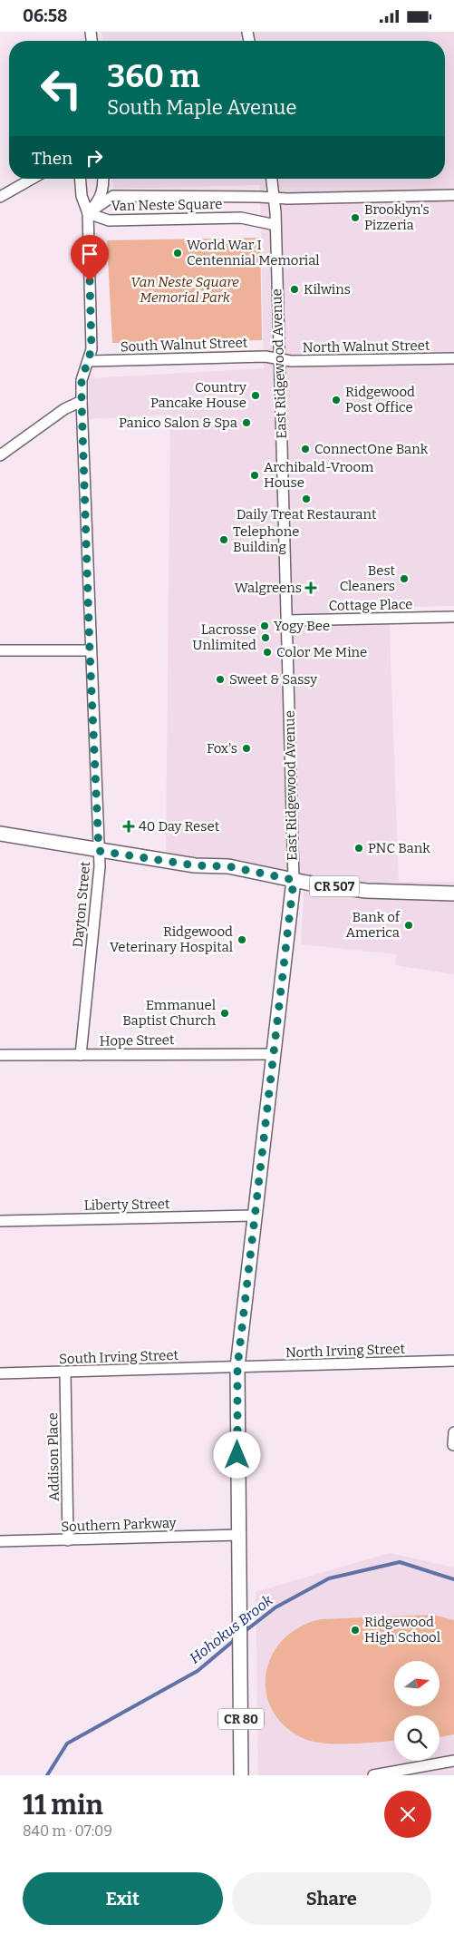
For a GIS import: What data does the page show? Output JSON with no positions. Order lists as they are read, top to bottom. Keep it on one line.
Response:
{"streets":{"main road":["East Ridgewood Avenue","CR 507","CR 80"],"street":["Van Neste Square","South Walnut Street","North Walnut Street","Cottage Place","Dayton Street","Hope Street","Liberty Street","North Irving Street","South Irving Street","Addison Place","Southern Parkway"]},"crossings":[["Van Neste Square","East Ridgewood Avenue"],["Van Neste Square","Dayton Street"],["South Walnut Street","North Walnut Street"],["South Walnut Street","East Ridgewood Avenue"],["South Walnut Street","Dayton Street"],["North Walnut Street","East Ridgewood Avenue"],["East Ridgewood Avenue","Cottage Place"],["East Ridgewood Avenue","CR 507"],["East Ridgewood Avenue","Hope Street"],["East Ridgewood Avenue","Liberty Street"],["East Ridgewood Avenue","North Irving Street"],["East Ridgewood Avenue","South Irving Street"],["East Ridgewood Avenue","Southern Parkway"],["CR 507","Dayton Street"],["Dayton Street","Hope Street"],["North Irving Street","South Irving Street"],["South Irving Street","Addison Place"],["Addison Place","Southern Parkway"]],"water":["Hohokus Brook"],"parks":["Van Neste Square Memorial Park"],"places":{"other":["Brooklyn's Pizzeria","World War I Centennial Memorial","Kilwins","Country Pancake House","Ridgewood Post Office","Panico Salon & Spa","ConnectOne Bank","Archibald-Vroom House","Daily Treat Restaurant","Telephone Building","Best Cleaners","Yogy Bee","Lacrosse Unlimited","Color Me Mine","Sweet & Sassy","Fox's","PNC Bank","Bank of America","Ridgewood Veterinary Hospital","Emmanuel Baptist Church","Ridgewood High School"],"health":["Walgreens","40 Day Reset"]},"north":"right","page":{"status":"06:58","turn":["360 m","South Maple Avenue"],"then":"Then","heading":["11 min","840 m · 07:09"],"buttons":["Exit","Share"]}}
